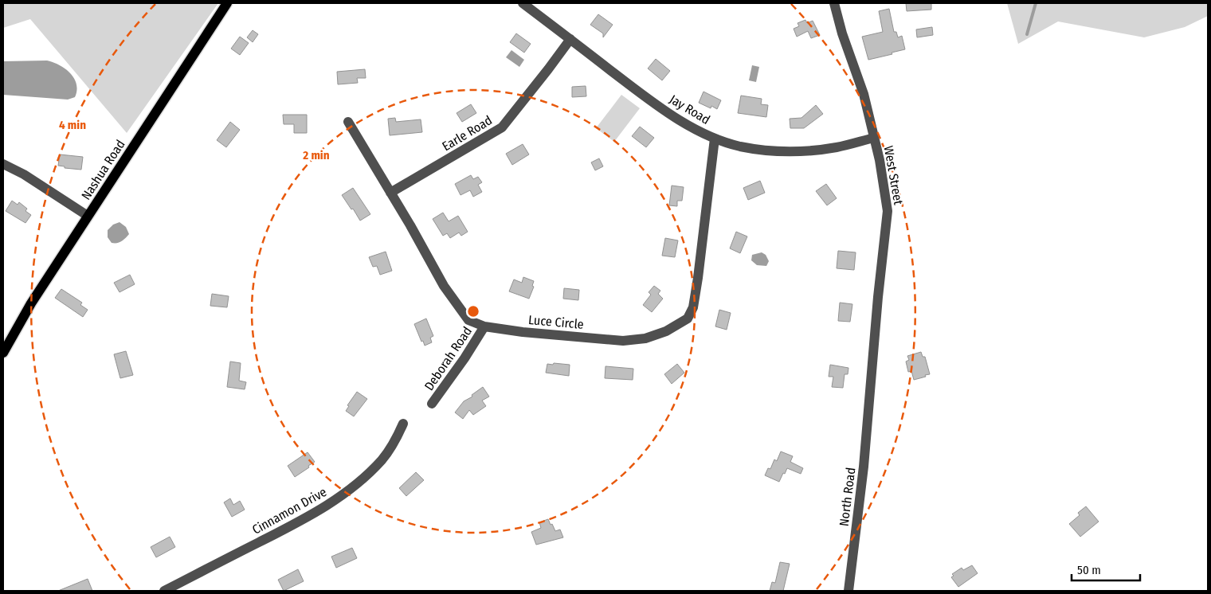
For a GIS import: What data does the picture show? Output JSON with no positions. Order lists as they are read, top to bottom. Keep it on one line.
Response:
{"streets":{"main road":["Nashua Road"],"street":["Jay Road","Earle Road","West Street","Luce Circle","Deborah Road","North Road","Cinnamon Drive"]},"crossings":[["Jay Road","Earle Road"],["Jay Road","West Street"],["Jay Road","Luce Circle"],["Earle Road","Luce Circle"],["West Street","North Road"],["Luce Circle","Deborah Road"]],"scale_bar":"50 m","rings":["4 min","2 min"]}
